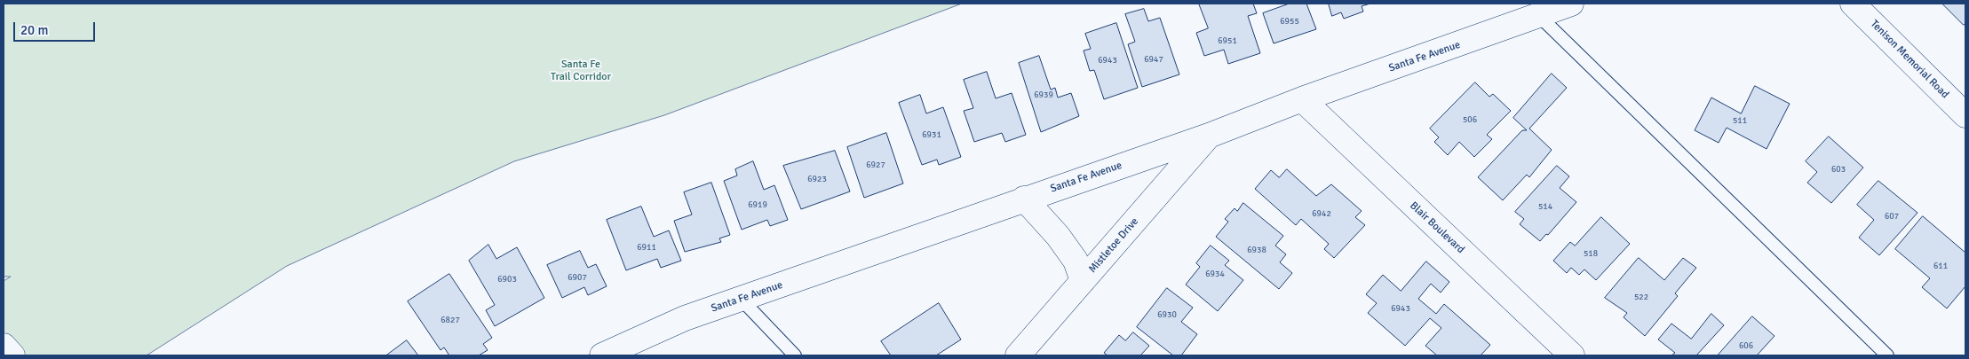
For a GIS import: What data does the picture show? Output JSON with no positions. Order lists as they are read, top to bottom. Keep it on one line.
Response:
{"streets":{"street":["Santa Fe Avenue","Tenison Memorial Road","Blair Boulevard","Mistletoe Drive"]},"crossings":[["Santa Fe Avenue","Blair Boulevard"],["Santa Fe Avenue","Mistletoe Drive"]],"parks":["Santa Fe Trail Corridor"],"house_numbers":["6955","6951","6947","6943","6939","506","511","6931","6927","603","6923","6919","514","6942","607","6911","6938","518","611","6934","6907","6903","522","6943","6930","6827","606"],"scale_bar":"20 m"}
